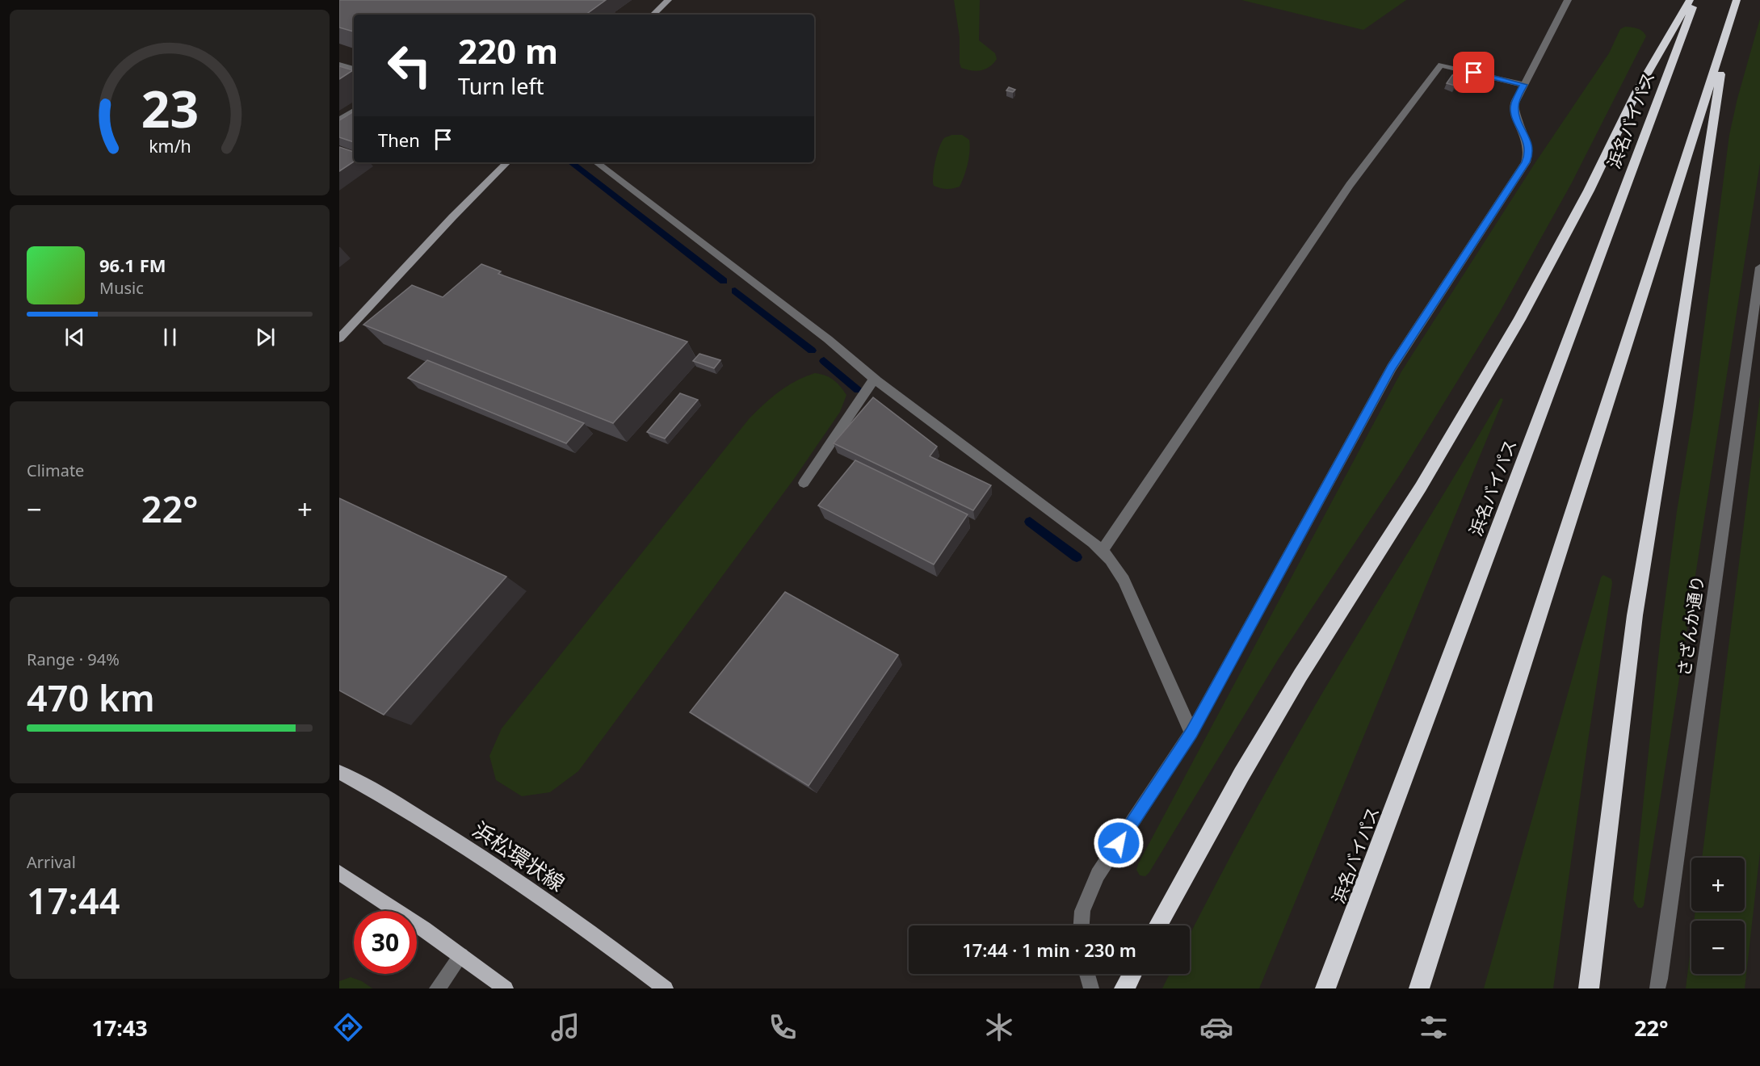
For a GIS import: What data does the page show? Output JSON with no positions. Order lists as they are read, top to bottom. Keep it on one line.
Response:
{"streets":{"highway":["浜名バイパス"],"main road":["浜松環状線"],"street":["さざんか通り"]},"page":{"turn":["220 m","Turn left"],"then":"Then","song":["96.1 FM","Music"],"tile":["Climate",["Range · 94%","470 km"],["Arrival","17:44"]],"heat":["−","22°","+"],"map_buttons":["+","−"],"limit":"30","trip":"17:44 · 1 min · 230 m","tabs":["17:43","22°"],"gauge":["23","km/h"]}}
